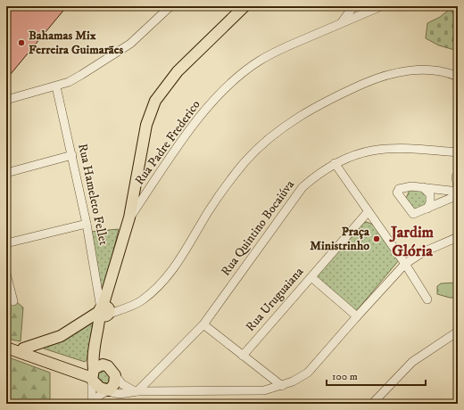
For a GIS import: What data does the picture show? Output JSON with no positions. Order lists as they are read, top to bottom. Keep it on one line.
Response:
{"streets":{"street":["Rua Padre Frederico","Rua Hameleto Fellet","Rua Quintino Bocaiúva","Rua Uruguaiana"]},"districts":["Jardim Glória"],"places":["Bahamas Mix Ferreira Guimarães","Praça Ministrinho"],"scale_bar":"100 m"}
